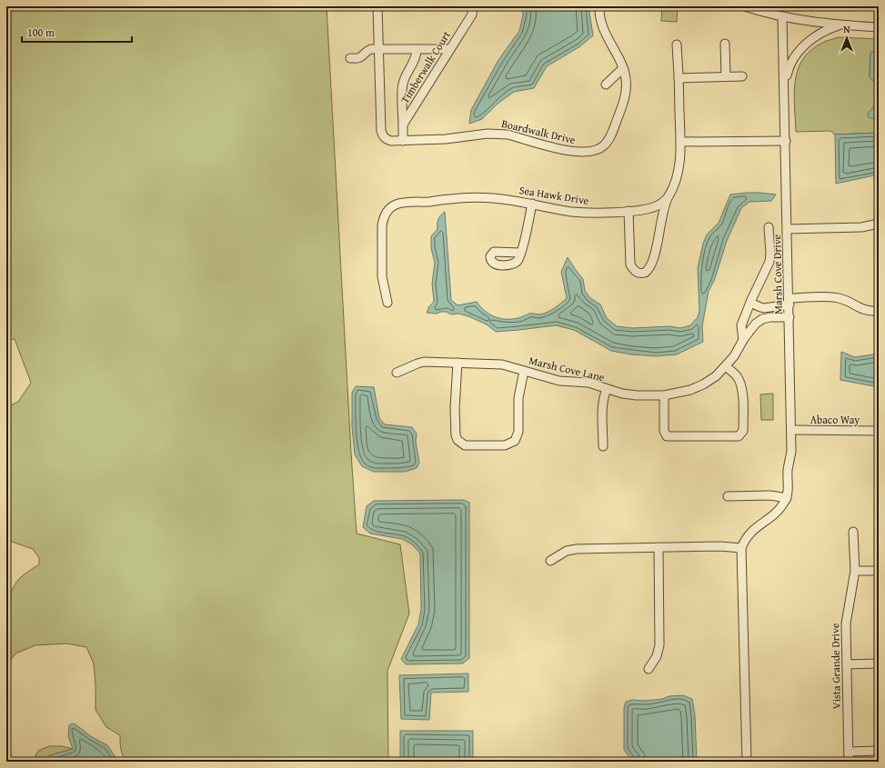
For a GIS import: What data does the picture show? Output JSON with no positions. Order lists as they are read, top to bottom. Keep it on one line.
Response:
{"streets":{"street":["Timberwalk Court","Boardwalk Drive","Sea Hawk Drive","Marsh Cove Drive","Marsh Cove Lane","Abaco Way","Vista Grande Drive"]},"crossings":[["Marsh Cove Drive","Abaco Way"]],"scale_bar":"100 m","north":"top"}
